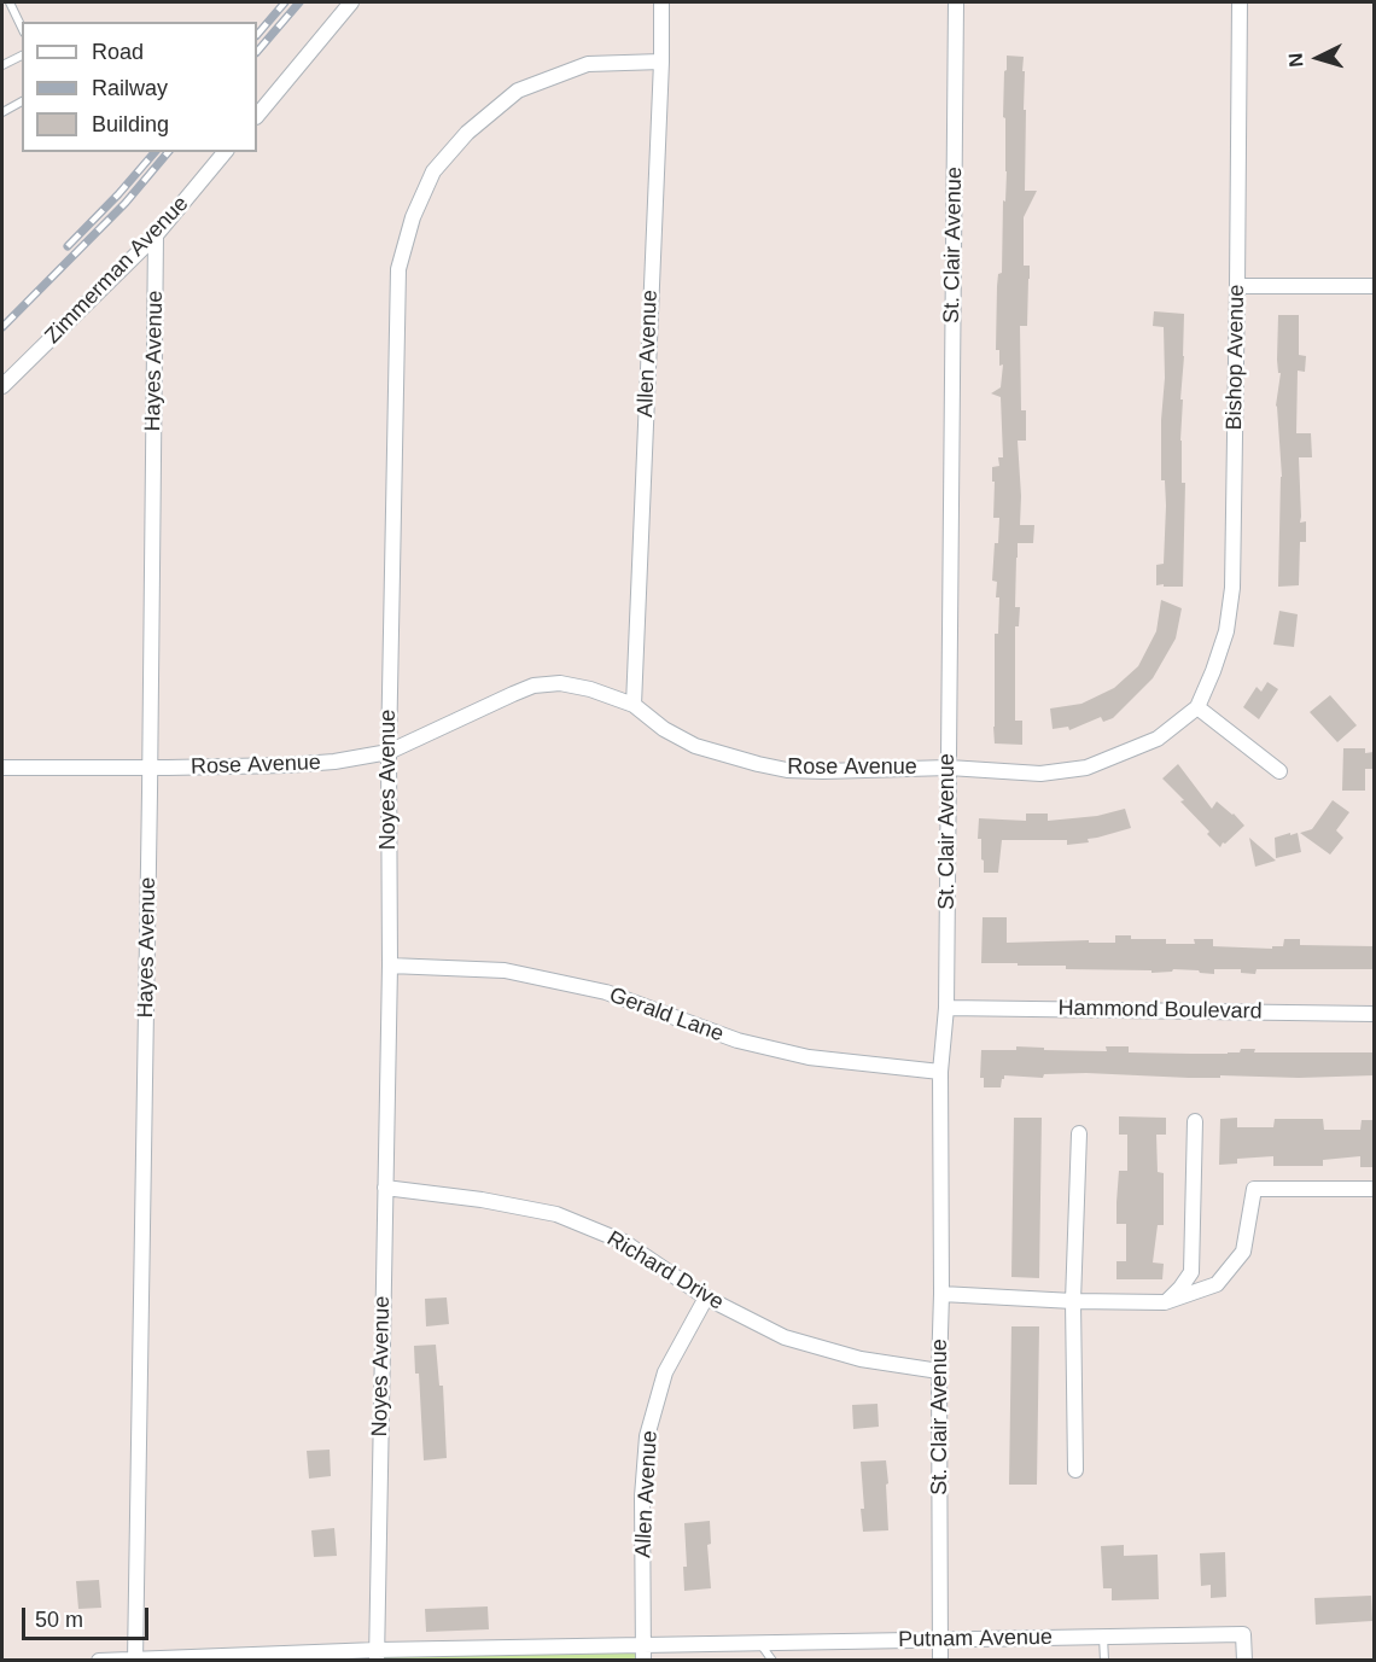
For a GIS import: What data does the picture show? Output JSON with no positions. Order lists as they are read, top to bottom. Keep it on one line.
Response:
{"streets":{"street":["St. Clair Avenue","Zimmerman Avenue","Allen Avenue","Bishop Avenue","Hayes Avenue","Rose Avenue","Noyes Avenue","Hammond Boulevard","Gerald Lane","Richard Drive","Putnam Avenue"]},"crossings":[["St. Clair Avenue","Rose Avenue"],["St. Clair Avenue","Hammond Boulevard"],["St. Clair Avenue","Gerald Lane"],["St. Clair Avenue","Richard Drive"],["St. Clair Avenue","Putnam Avenue"],["Zimmerman Avenue","Hayes Avenue"],["Allen Avenue","Rose Avenue"],["Allen Avenue","Noyes Avenue"],["Allen Avenue","Richard Drive"],["Allen Avenue","Putnam Avenue"],["Bishop Avenue","Rose Avenue"],["Hayes Avenue","Rose Avenue"],["Hayes Avenue","Putnam Avenue"],["Rose Avenue","Noyes Avenue"],["Noyes Avenue","Gerald Lane"],["Noyes Avenue","Richard Drive"],["Noyes Avenue","Putnam Avenue"]],"legend":["Road","Railway","Building"],"scale_bar":"50 m","north":"left"}
